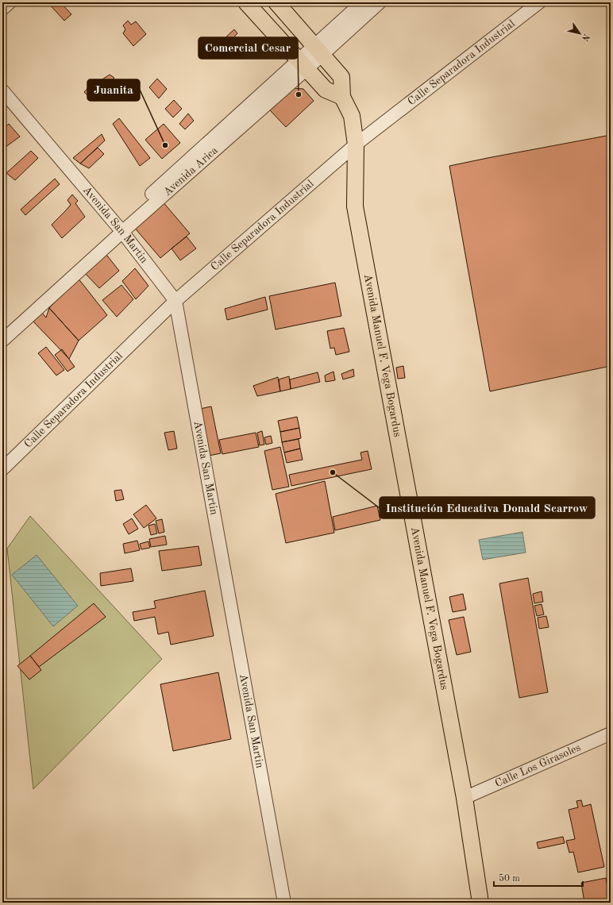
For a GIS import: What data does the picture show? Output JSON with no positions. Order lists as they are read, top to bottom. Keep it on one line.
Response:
{"streets":{"main road":["Avenida Manuel F. Vega Bogardus"],"street":["Calle Separadora Industrial","Avenida Arica","Avenida San Martin","Calle Los Girasoles"]},"crossings":[["Calle Separadora Industrial","Avenida San Martin"],["Calle Separadora Industrial","Avenida Manuel F. Vega Bogardus"],["Avenida Arica","Avenida San Martin"],["Avenida Manuel F. Vega Bogardus","Calle Los Girasoles"]],"places":["Comercial Cesar","Juanita","Institución Educativa Donald Scarrow"],"scale_bar":"50 m","north":"bottom right"}
